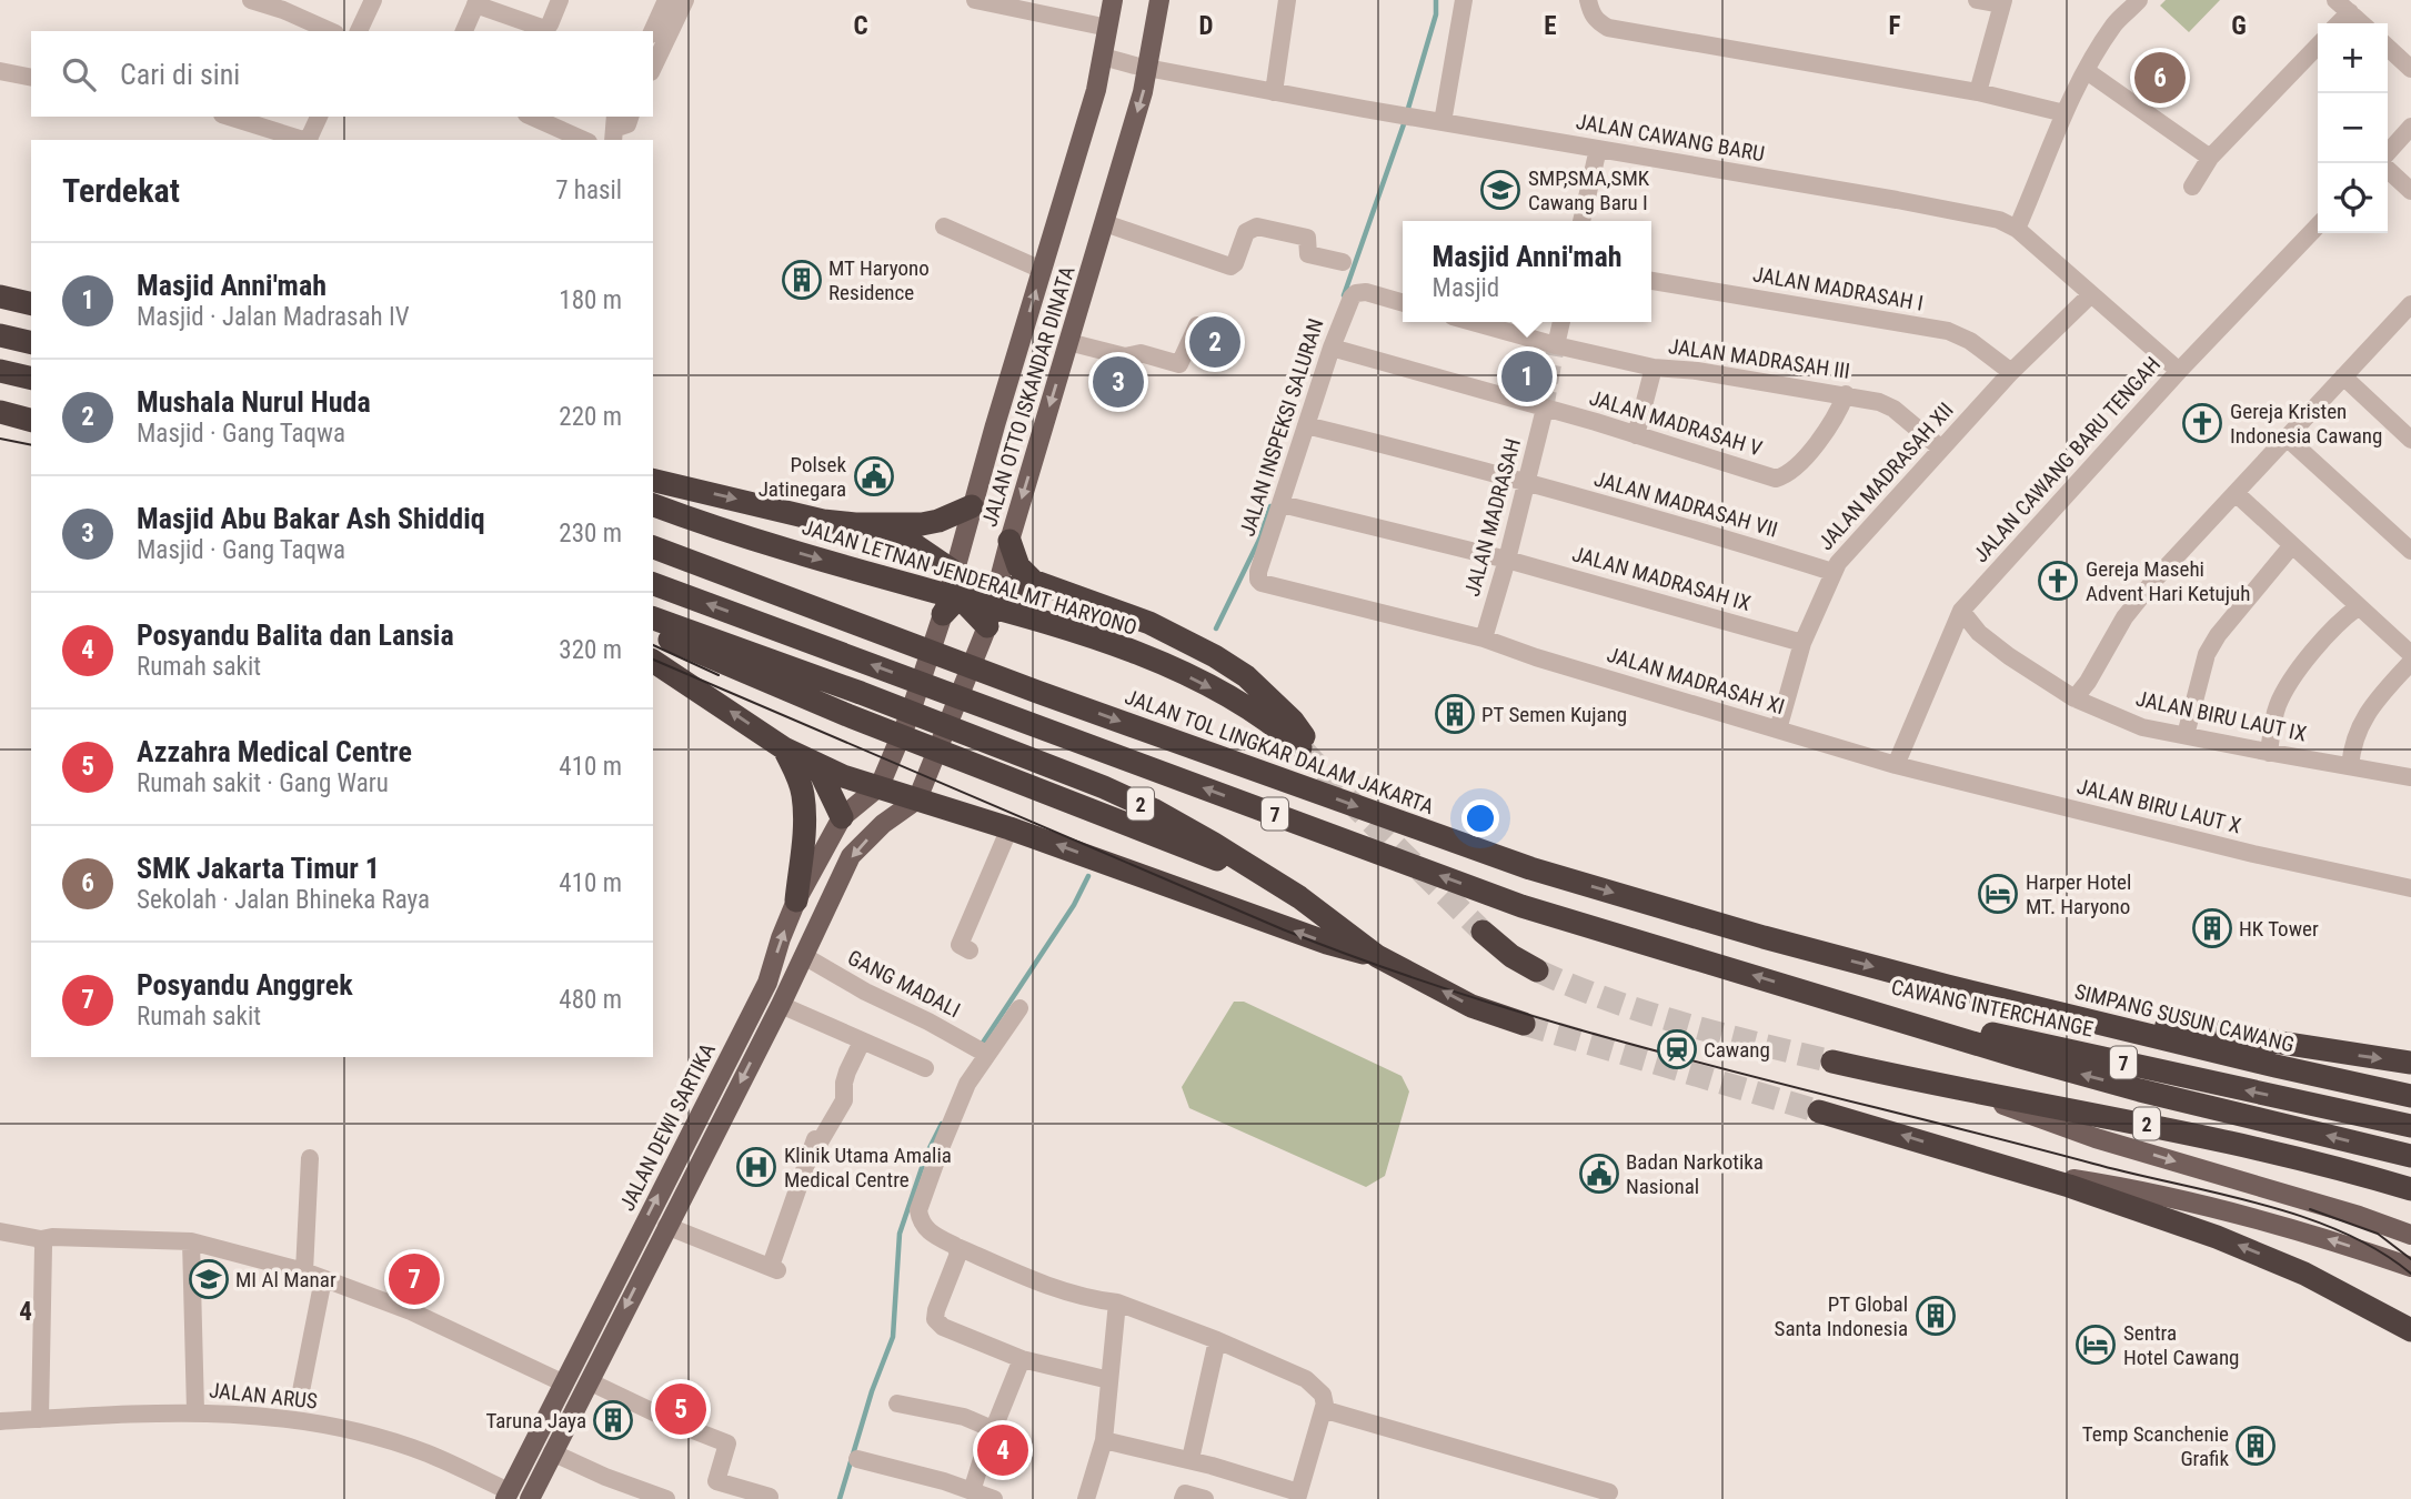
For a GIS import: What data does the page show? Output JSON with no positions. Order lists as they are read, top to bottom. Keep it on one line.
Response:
{"streets":{"highway":["JALAN LETNAN JENDERAL MT HARYONO","JALAN TOL LINGKAR DALAM JAKARTA","2","7","CAWANG INTERCHANGE","SIMPANG SUSUN CAWANG"],"main road":["JALAN OTTO ISKANDAR DINATA","JALAN DEWI SARTIKA"],"street":["JALAN CAWANG BARU","JALAN MADRASAH I","JALAN MADRASAH III","JALAN MADRASAH V","JALAN INSPEKSI SALURAN","JALAN CAWANG BARU TENGAH","JALAN MADRASAH XII","JALAN MADRASAH VII","JALAN MADRASAH","JALAN MADRASAH IX","JALAN MADRASAH XI","JALAN BIRU LAUT IX","JALAN BIRU LAUT X","GANG MADALI","JALAN ARUS"]},"crossings":[["JALAN CAWANG BARU","JALAN OTTO ISKANDAR DINATA"],["JALAN CAWANG BARU","JALAN CAWANG BARU TENGAH"],["JALAN CAWANG BARU","JALAN MADRASAH XII"],["JALAN MADRASAH I","JALAN MADRASAH XII"],["JALAN MADRASAH III","JALAN MADRASAH V"],["JALAN MADRASAH III","JALAN MADRASAH XII"],["JALAN OTTO ISKANDAR DINATA","JALAN DEWI SARTIKA"],["JALAN MADRASAH V","JALAN INSPEKSI SALURAN"],["JALAN MADRASAH V","JALAN MADRASAH"],["JALAN INSPEKSI SALURAN","JALAN MADRASAH VII"],["JALAN INSPEKSI SALURAN","JALAN MADRASAH IX"],["JALAN INSPEKSI SALURAN","JALAN MADRASAH XI"],["JALAN CAWANG BARU TENGAH","JALAN MADRASAH XI"],["JALAN CAWANG BARU TENGAH","JALAN BIRU LAUT IX"],["JALAN CAWANG BARU TENGAH","JALAN BIRU LAUT X"],["JALAN MADRASAH XII","JALAN MADRASAH VII"],["JALAN MADRASAH XII","JALAN MADRASAH IX"],["JALAN MADRASAH XII","JALAN MADRASAH XI"],["JALAN MADRASAH VII","JALAN MADRASAH"],["JALAN MADRASAH","JALAN MADRASAH IX"],["JALAN MADRASAH","JALAN MADRASAH XI"],["JALAN MADRASAH XI","JALAN BIRU LAUT X"],["JALAN TOL LINGKAR DALAM JAKARTA","SIMPANG SUSUN CAWANG"],["7","CAWANG INTERCHANGE"],["GANG MADALI","JALAN DEWI SARTIKA"],["JALAN DEWI SARTIKA","JALAN ARUS"]],"places":{"school or university":["SMP,SMA,SMK Cawang Baru I","MI Al Manar"],"building":["MT Haryono Residence","PT Semen Kujang","HK Tower","PT Global Santa Indonesia","Taruna Jaya","Temp Scanchenie Grafik"],"church":["Gereja Kristen Indonesia Cawang","Gereja Masehi Advent Hari Ketujuh"],"public building":["Polsek Jatinegara","Badan Narkotika Nasional"],"hotel":["Harper Hotel MT. Haryono","Sentra Hotel Cawang"],"station":["Cawang"],"hospital":["Klinik Utama Amalia Medical Centre"]},"page":{"map_buttons":["+","−"],"search":"Cari di sini","pins":["6","2","1","3","7","5","4"],"heading":["Terdekat","7 hasil"],"popup":["Masjid Anni'mah","Masjid"],"list":[{"mark":"1","name":"Masjid Anni'mah","note":"Masjid · Jalan Madrasah IV","value":"180 m"},{"mark":"2","name":"Mushala Nurul Huda","note":"Masjid · Gang Taqwa","value":"220 m"},{"mark":"3","name":"Masjid Abu Bakar Ash Shiddiq","note":"Masjid · Gang Taqwa","value":"230 m"},{"mark":"4","name":"Posyandu Balita dan Lansia","note":"Rumah sakit","value":"320 m"},{"mark":"5","name":"Azzahra Medical Centre","note":"Rumah sakit · Gang Waru","value":"410 m"},{"mark":"6","name":"SMK Jakarta Timur 1","note":"Sekolah · Jalan Bhineka Raya","value":"410 m"},{"mark":"7","name":"Posyandu Anggrek","note":"Rumah sakit","value":"480 m"}]},"grid":{"columns":["C","D","E","F","G"],"rows":["4"]}}
